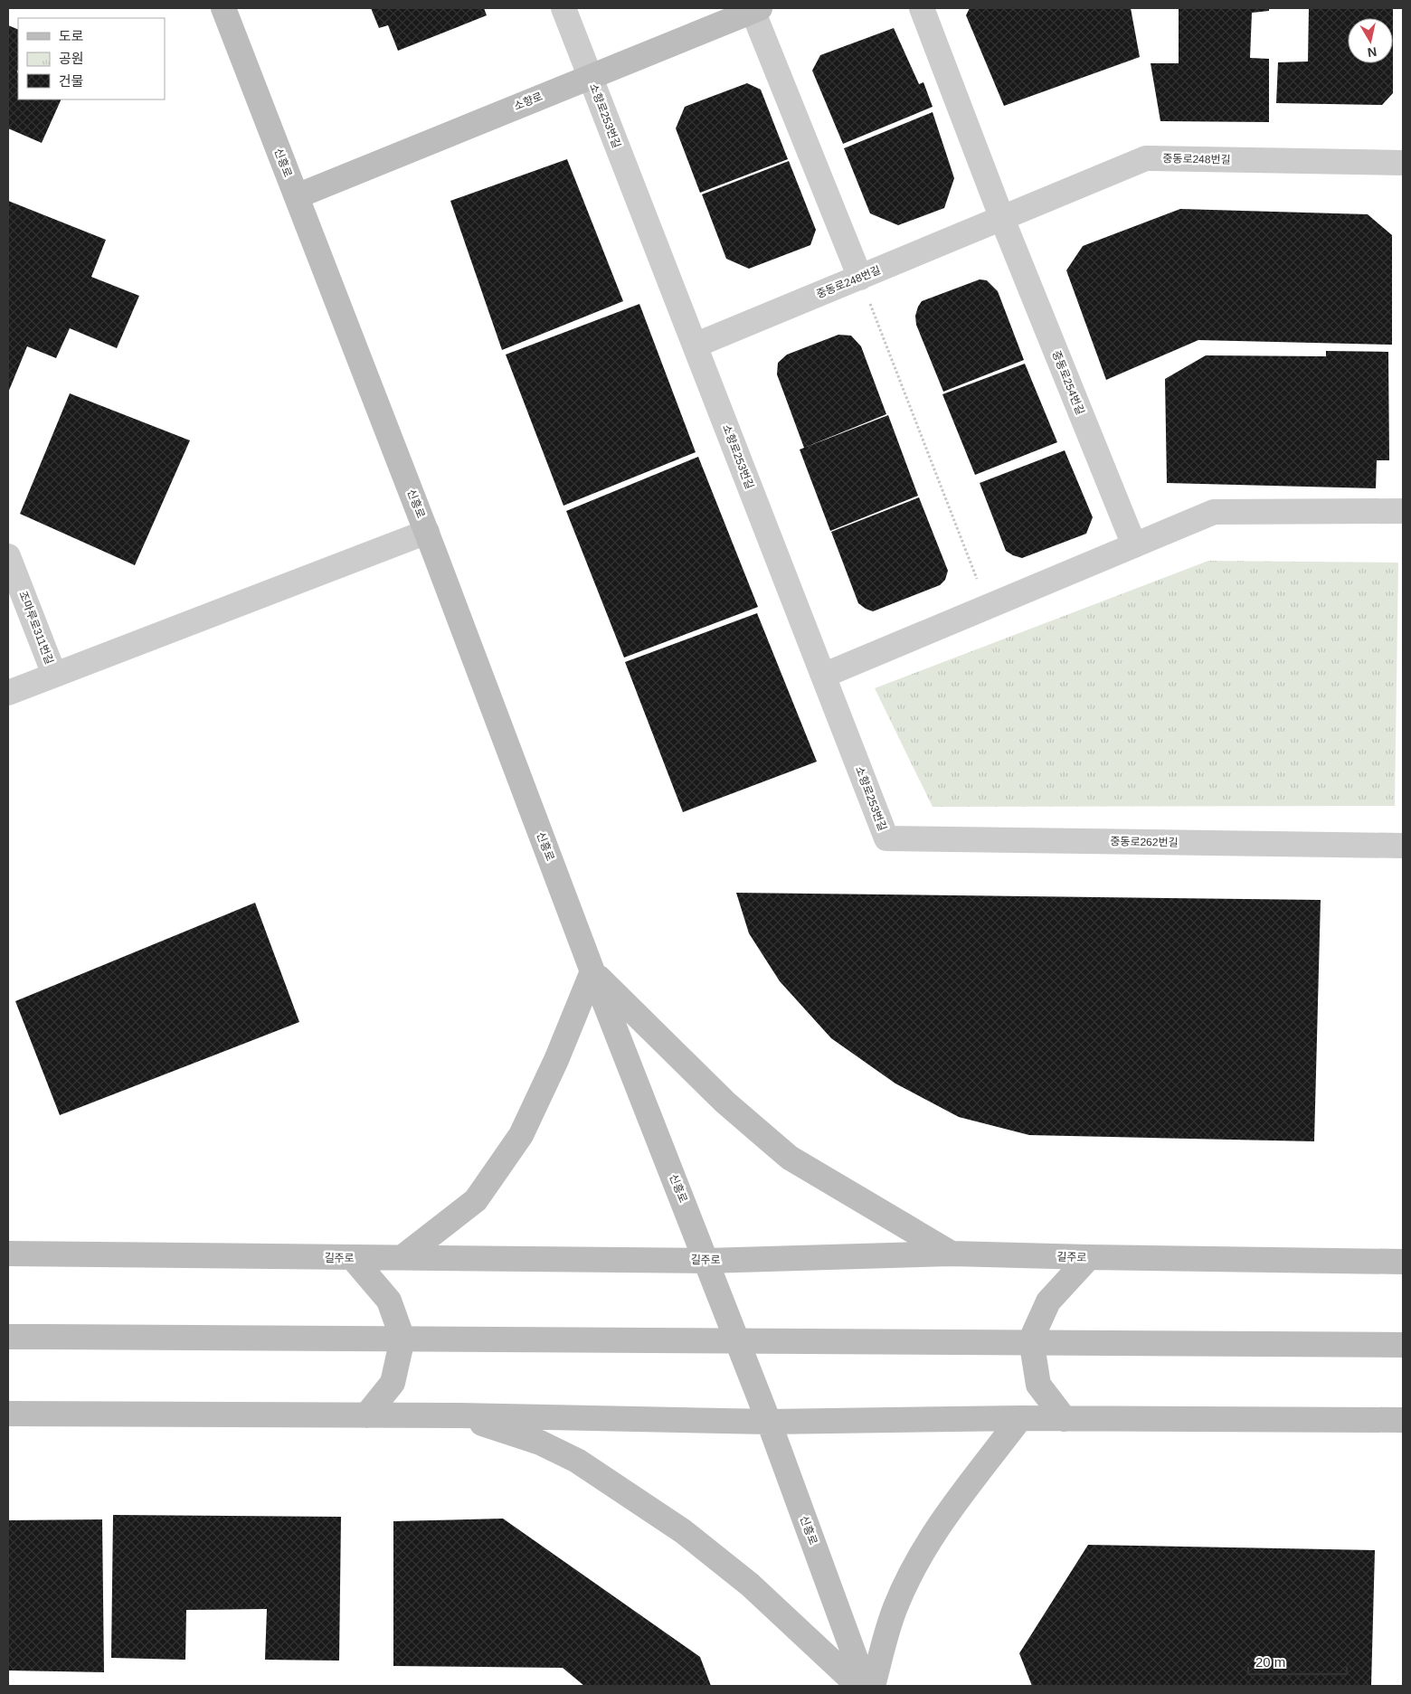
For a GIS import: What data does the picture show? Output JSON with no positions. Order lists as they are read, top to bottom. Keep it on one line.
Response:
{"streets":{"street":["소향로","소향로253번길","중동로248번길","신흥로","중동로254번길","조마루로311번길","중동로262번길","길주로"]},"crossings":[["소향로","소향로253번길"],["소향로","신흥로"],["소향로253번길","중동로248번길"],["소향로253번길","중동로262번길"],["중동로248번길","중동로254번길"],["신흥로","길주로"]],"legend":["도로","공원","건물"],"scale_bar":"20 m","north":"bottom"}
